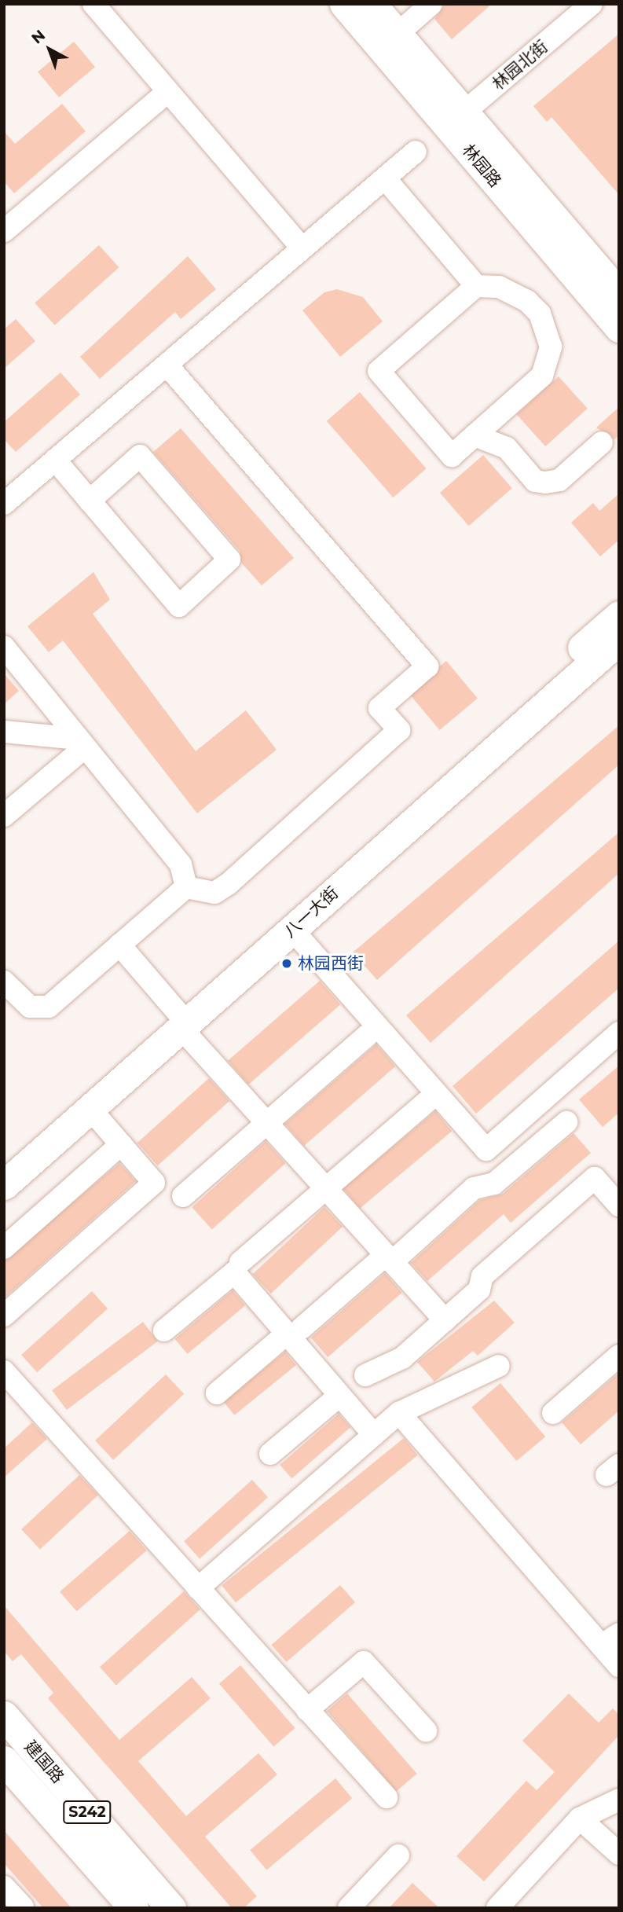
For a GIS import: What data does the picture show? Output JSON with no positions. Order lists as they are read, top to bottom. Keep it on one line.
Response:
{"streets":{"main road":["林园路","八一大街","建国路","S242"],"street":["林园北街"]},"crossings":[["林园北街","林园路"]],"places":["林园西街"],"north":"top left"}
